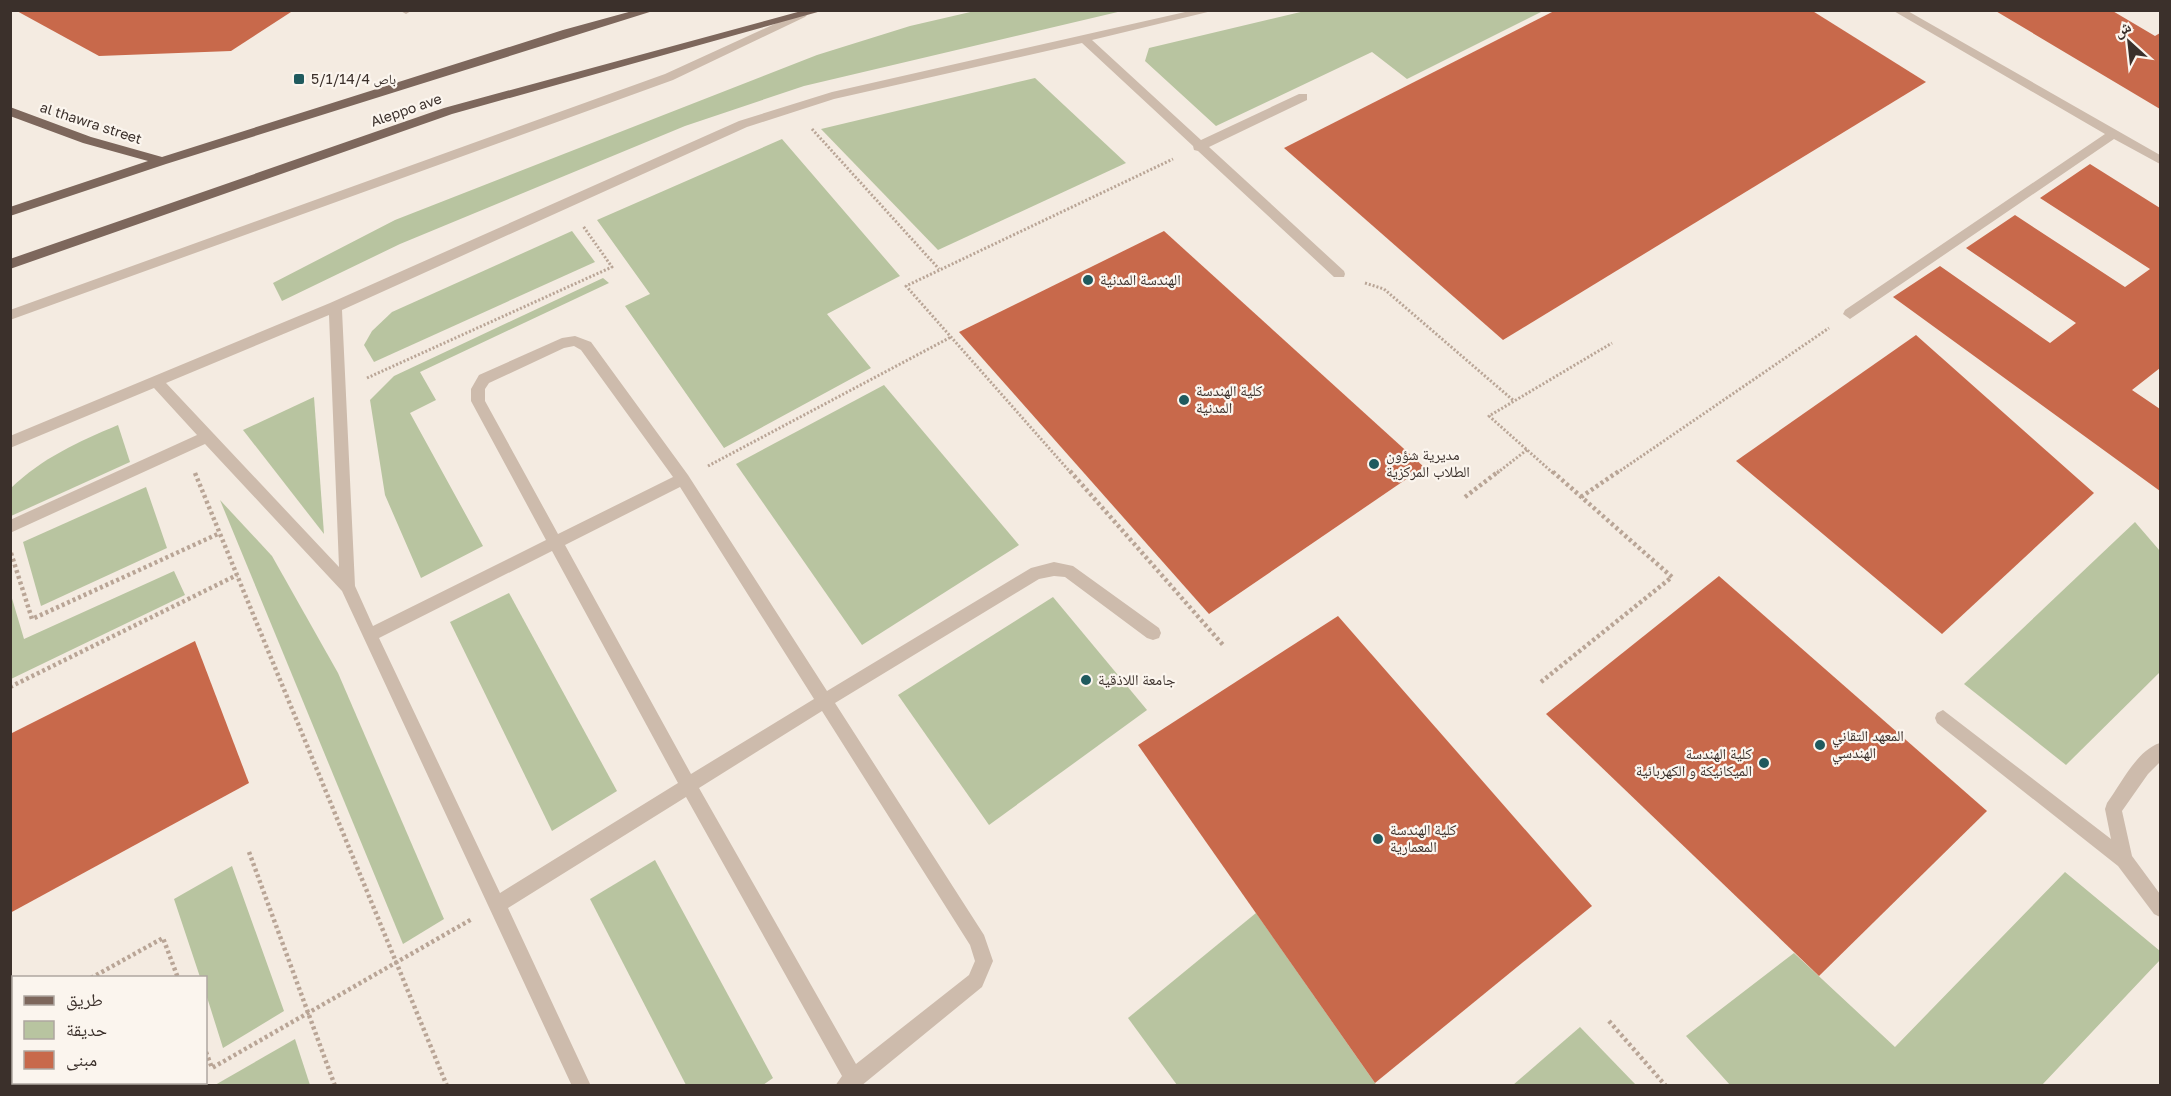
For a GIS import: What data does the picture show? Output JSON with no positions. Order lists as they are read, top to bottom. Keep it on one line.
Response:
{"streets":{"main road":["Aleppo ave","al thawra street"]},"crossings":[["Aleppo ave","al thawra street"]],"places":{"transit":["باص 5/1/14/4"],"other":["الهندسة المدنية","كلية الهندسة المدنية","مديرية شؤون الطلاب المركزية","جامعة اللاذقية","المعهد التقاني الهندسي","كلية الهندسة الميكانيكة و الكهربائية","كلية الهندسة المعمارية"]},"legend":["طريق","حديقة","مبنى"],"north":"top left"}
